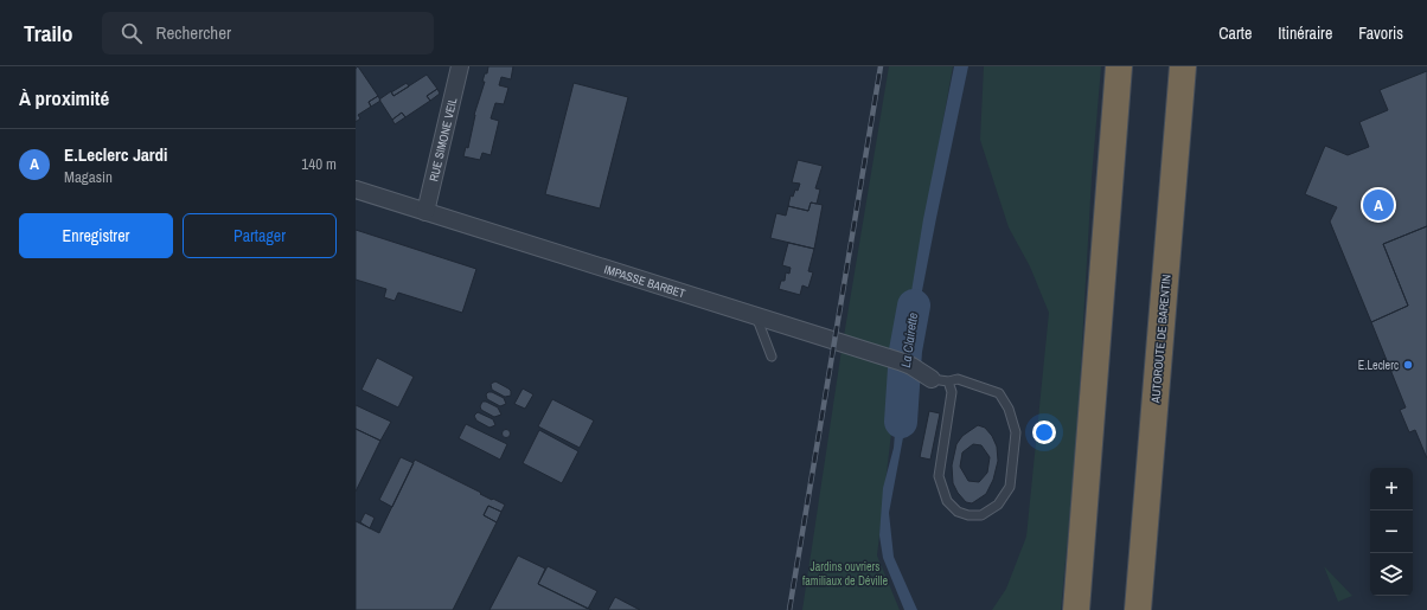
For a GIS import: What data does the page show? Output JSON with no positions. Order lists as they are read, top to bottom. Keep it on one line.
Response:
{"streets":{"highway":["AUTOROUTE DE BARENTIN"],"street":["RUE SIMONE VEIL","IMPASSE BARBET"]},"crossings":[["RUE SIMONE VEIL","IMPASSE BARBET"]],"water":["La Clairette"],"parks":["Jardins ouvriers familiaux de Déville"],"places":["E.Leclerc"],"page":{"header":"Trailo","search":"Rechercher","nav":["Carte","Itinéraire","Favoris"],"heading":"À proximité","list":[{"mark":"A","name":"E.Leclerc Jardi","note":"Magasin","value":"140 m"}],"pins":"A","buttons":["Enregistrer","Partager"],"map_buttons":["+","−"]}}
